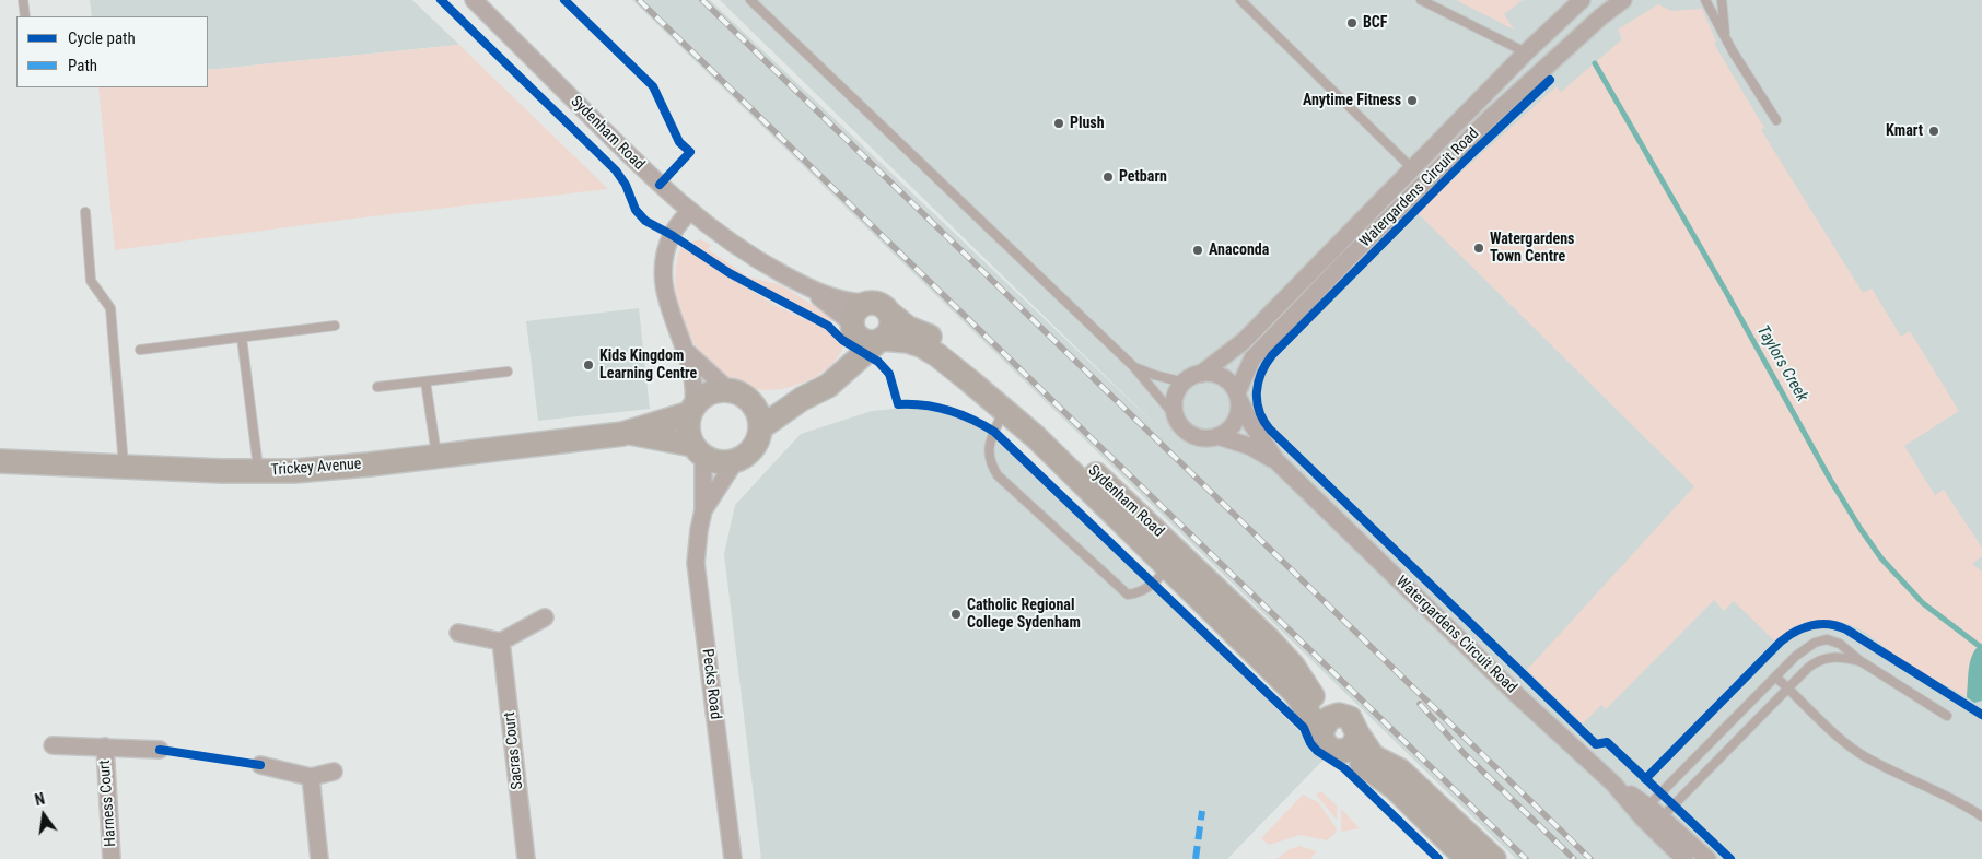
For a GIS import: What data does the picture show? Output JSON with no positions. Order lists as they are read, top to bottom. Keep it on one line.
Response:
{"streets":{"street":["Sydenham Road","Watergardens Circuit Road","Trickey Avenue","Pecks Road","Sacras Court","Harness Court"]},"crossings":[["Trickey Avenue","Pecks Road"]],"water":["Taylors Creek"],"places":["BCF","Anytime Fitness","Plush","Kmart","Petbarn","Watergardens Town Centre","Anaconda","Kids Kingdom Learning Centre","Catholic Regional College Sydenham"],"legend":["Cycle path","Path"],"north":"top"}
